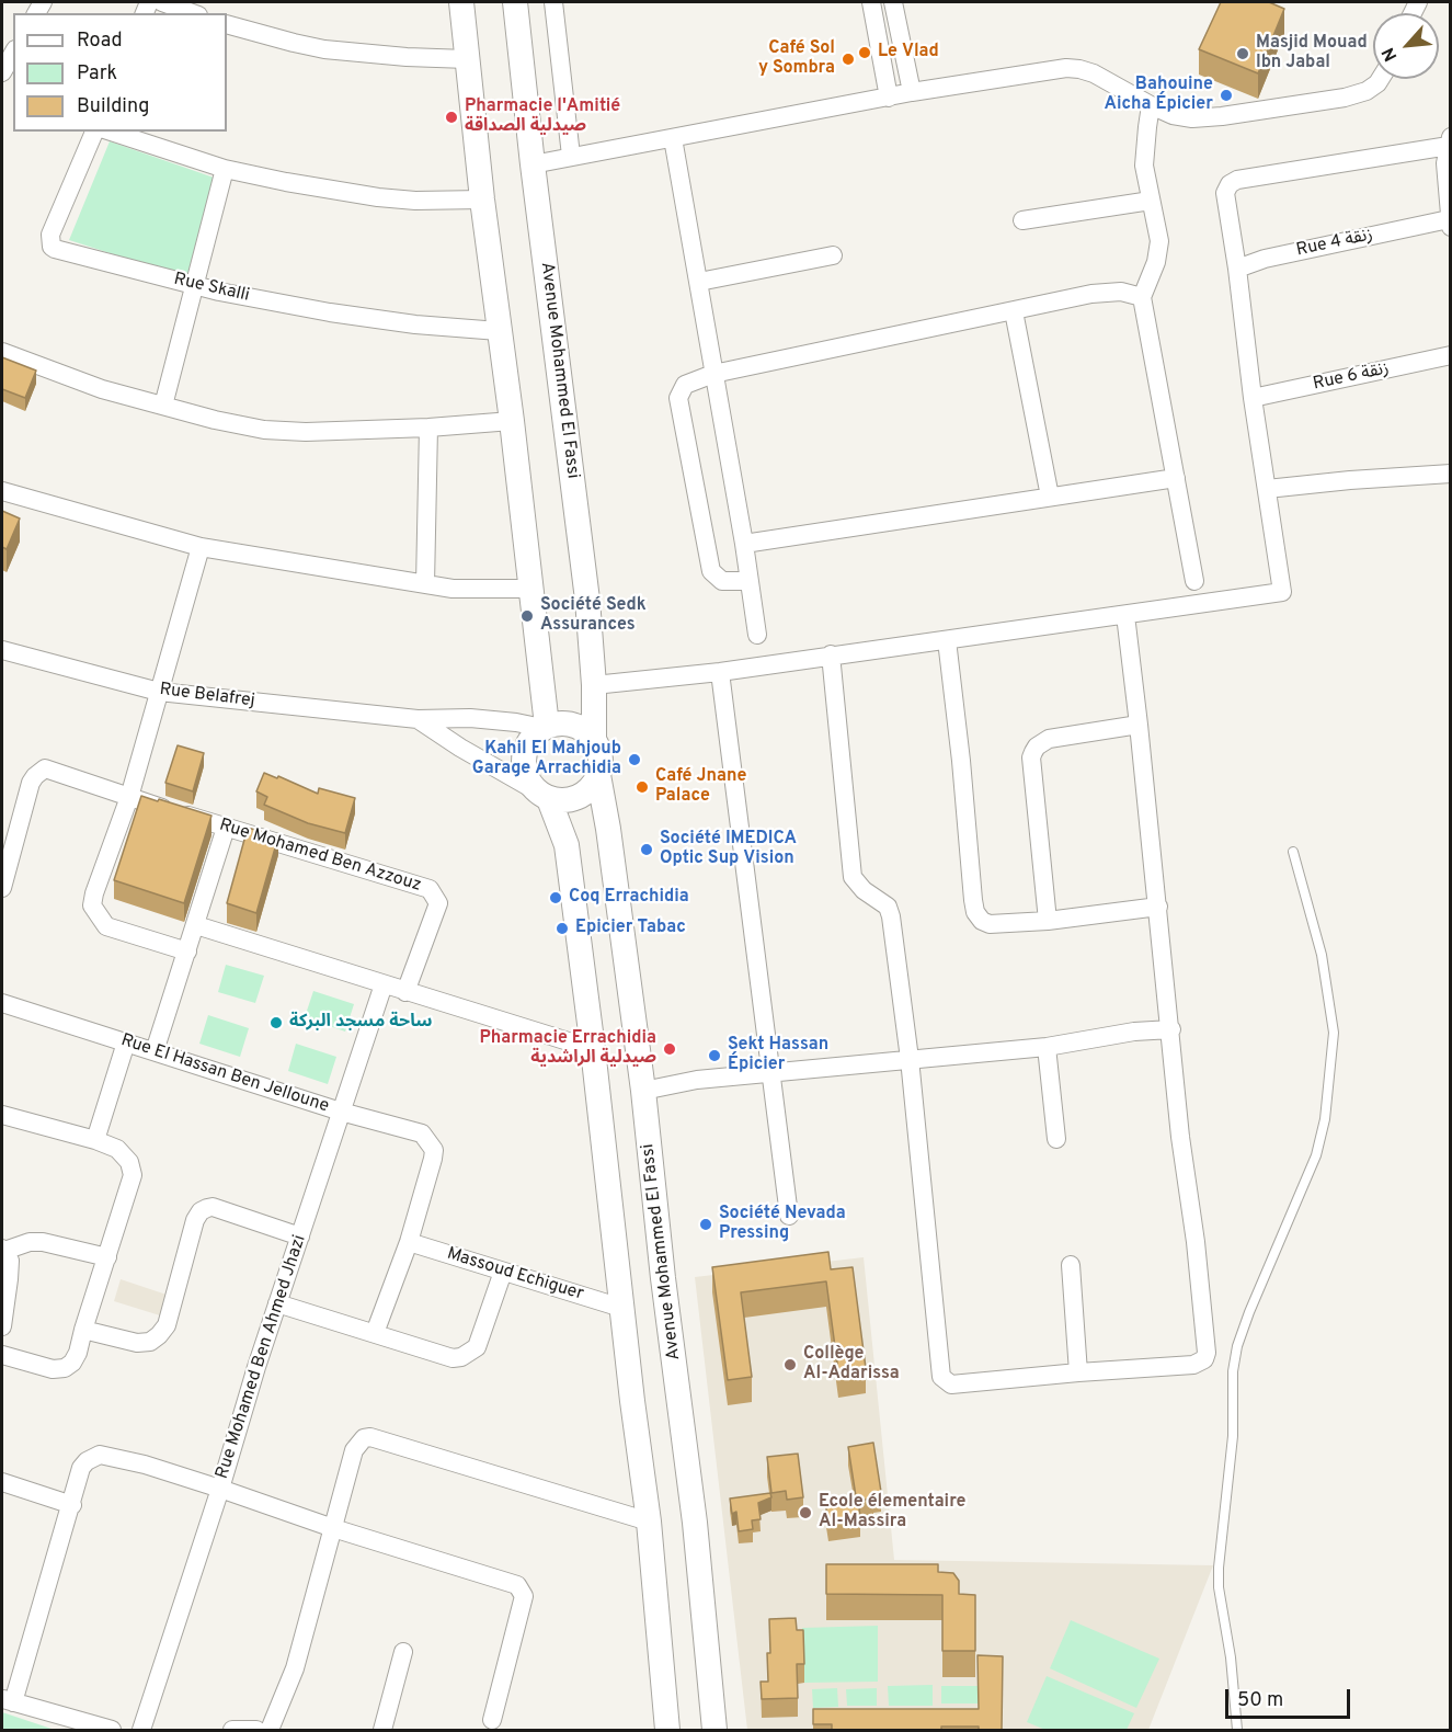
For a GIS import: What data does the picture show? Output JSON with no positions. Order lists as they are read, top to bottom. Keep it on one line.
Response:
{"streets":{"main road":["Avenue Mohammed El Fassi"],"street":["Rue 4 زنقة","Rue Skalli","Rue 6 زنقة","Rue Belafrej","Rue Mohamed Ben Azzouz","Rue El Hassan Ben Jelloune","Massoud Echiguer","Rue Mohamed Ben Ahmed Jhazi"]},"crossings":[["Avenue Mohammed El Fassi","Rue Belafrej"],["Rue El Hassan Ben Jelloune","Massoud Echiguer"],["Rue El Hassan Ben Jelloune","Rue Mohamed Ben Ahmed Jhazi"]],"places":["Le Vlad","Masjid Mouad Ibn Jabal","Café Sol y Sombra","Bahouine Aicha Épicier","Pharmacie l'Amitié صيدلية الصداقة","Société Sedk Assurances","Kahil El Mahjoub Garage Arrachidia","Café Jnane Palace","Société IMEDICA Optic Sup Vision","Coq Errachidia","Epicier Tabac","ساحة مسجد البركة","Pharmacie Errachidia صيدلية الراشدية","Sekt Hassan Épicier","Société Nevada Pressing","Collège Al-Adarissa","Ecole élementaire Al-Massira"],"legend":["Road","Park","Building"],"scale_bar":"50 m","north":"bottom left"}
